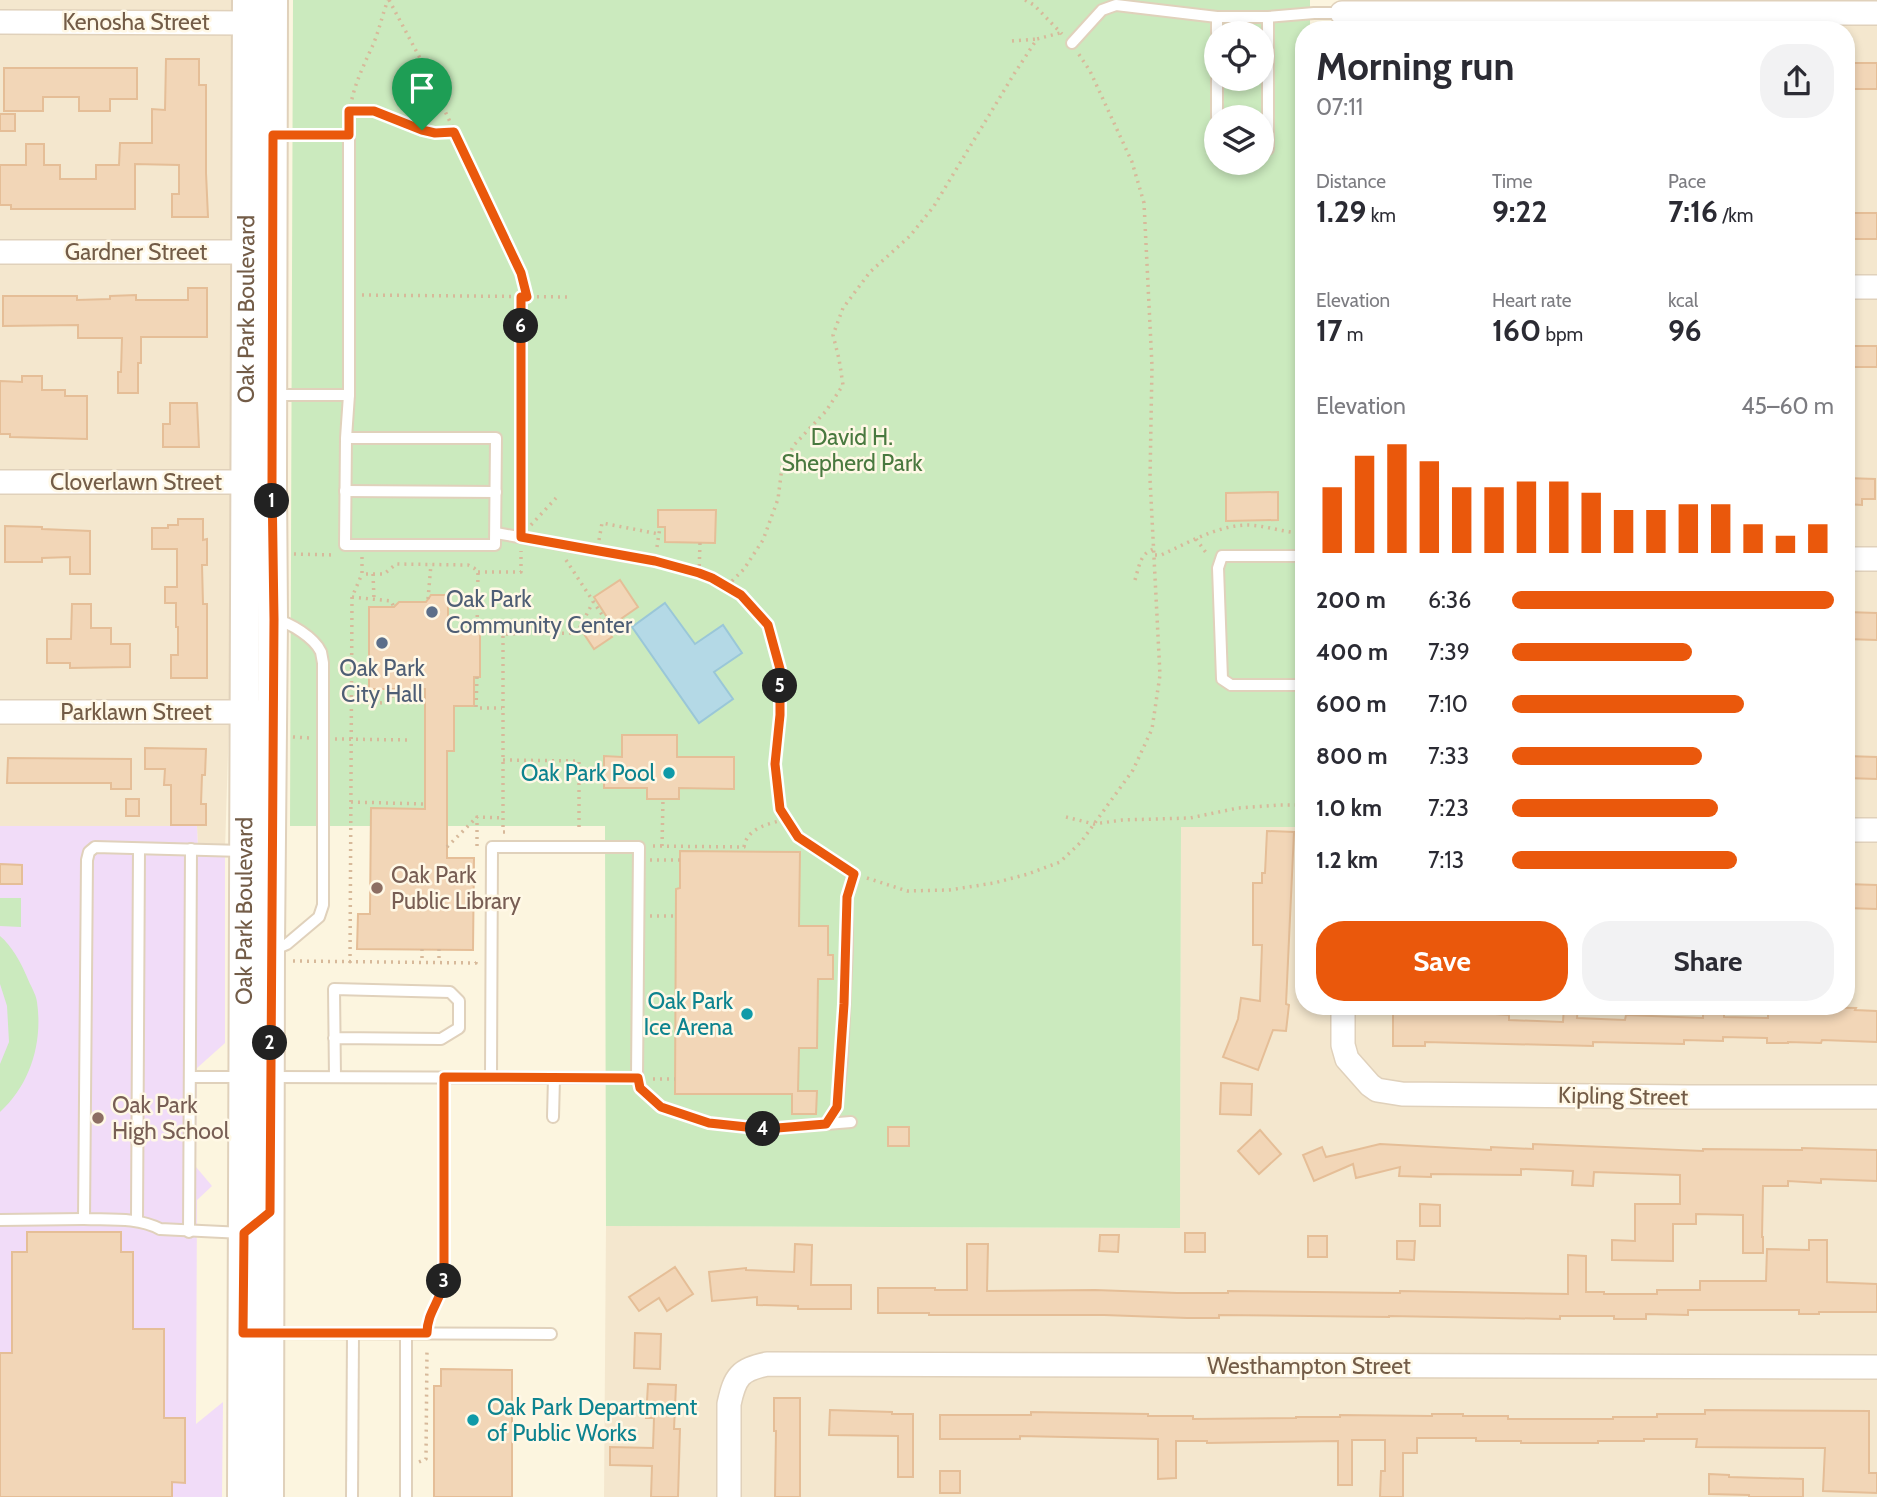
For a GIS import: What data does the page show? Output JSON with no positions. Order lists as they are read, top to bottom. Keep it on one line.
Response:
{"streets":{"street":["Kenosha Street","Gardner Street","Oak Park Boulevard","Cloverlawn Street","Parklawn Street","Kipling Street","Westhampton Street"]},"crossings":[["Kenosha Street","Oak Park Boulevard"],["Gardner Street","Oak Park Boulevard"],["Oak Park Boulevard","Cloverlawn Street"],["Oak Park Boulevard","Parklawn Street"]],"parks":["David H. Shepherd Park"],"places":["Oak Park Community Center","Oak Park City Hall","Oak Park Pool","Oak Park Public Library","Oak Park Ice Arena","Oak Park High School","Oak Park Department of Public Works"],"page":{"heading":["Morning run","07:11"],"stats":[["Distance","1.29 km"],["Time","9:22"],["Pace","7:16 /km"],["Elevation","17 m"],["Heart rate","160 bpm"],["kcal","96"]],"pins":["6","1","5","2","4","3"],"chart":["Elevation","45–60 m"],"list":[{"name":"200 m","note":"6:36"},{"name":"400 m","note":"7:39"},{"name":"600 m","note":"7:10"},{"name":"800 m","note":"7:33"},{"name":"1.0 km","note":"7:23"},{"name":"1.2 km","note":"7:13"}],"buttons":["Save","Share"]}}
